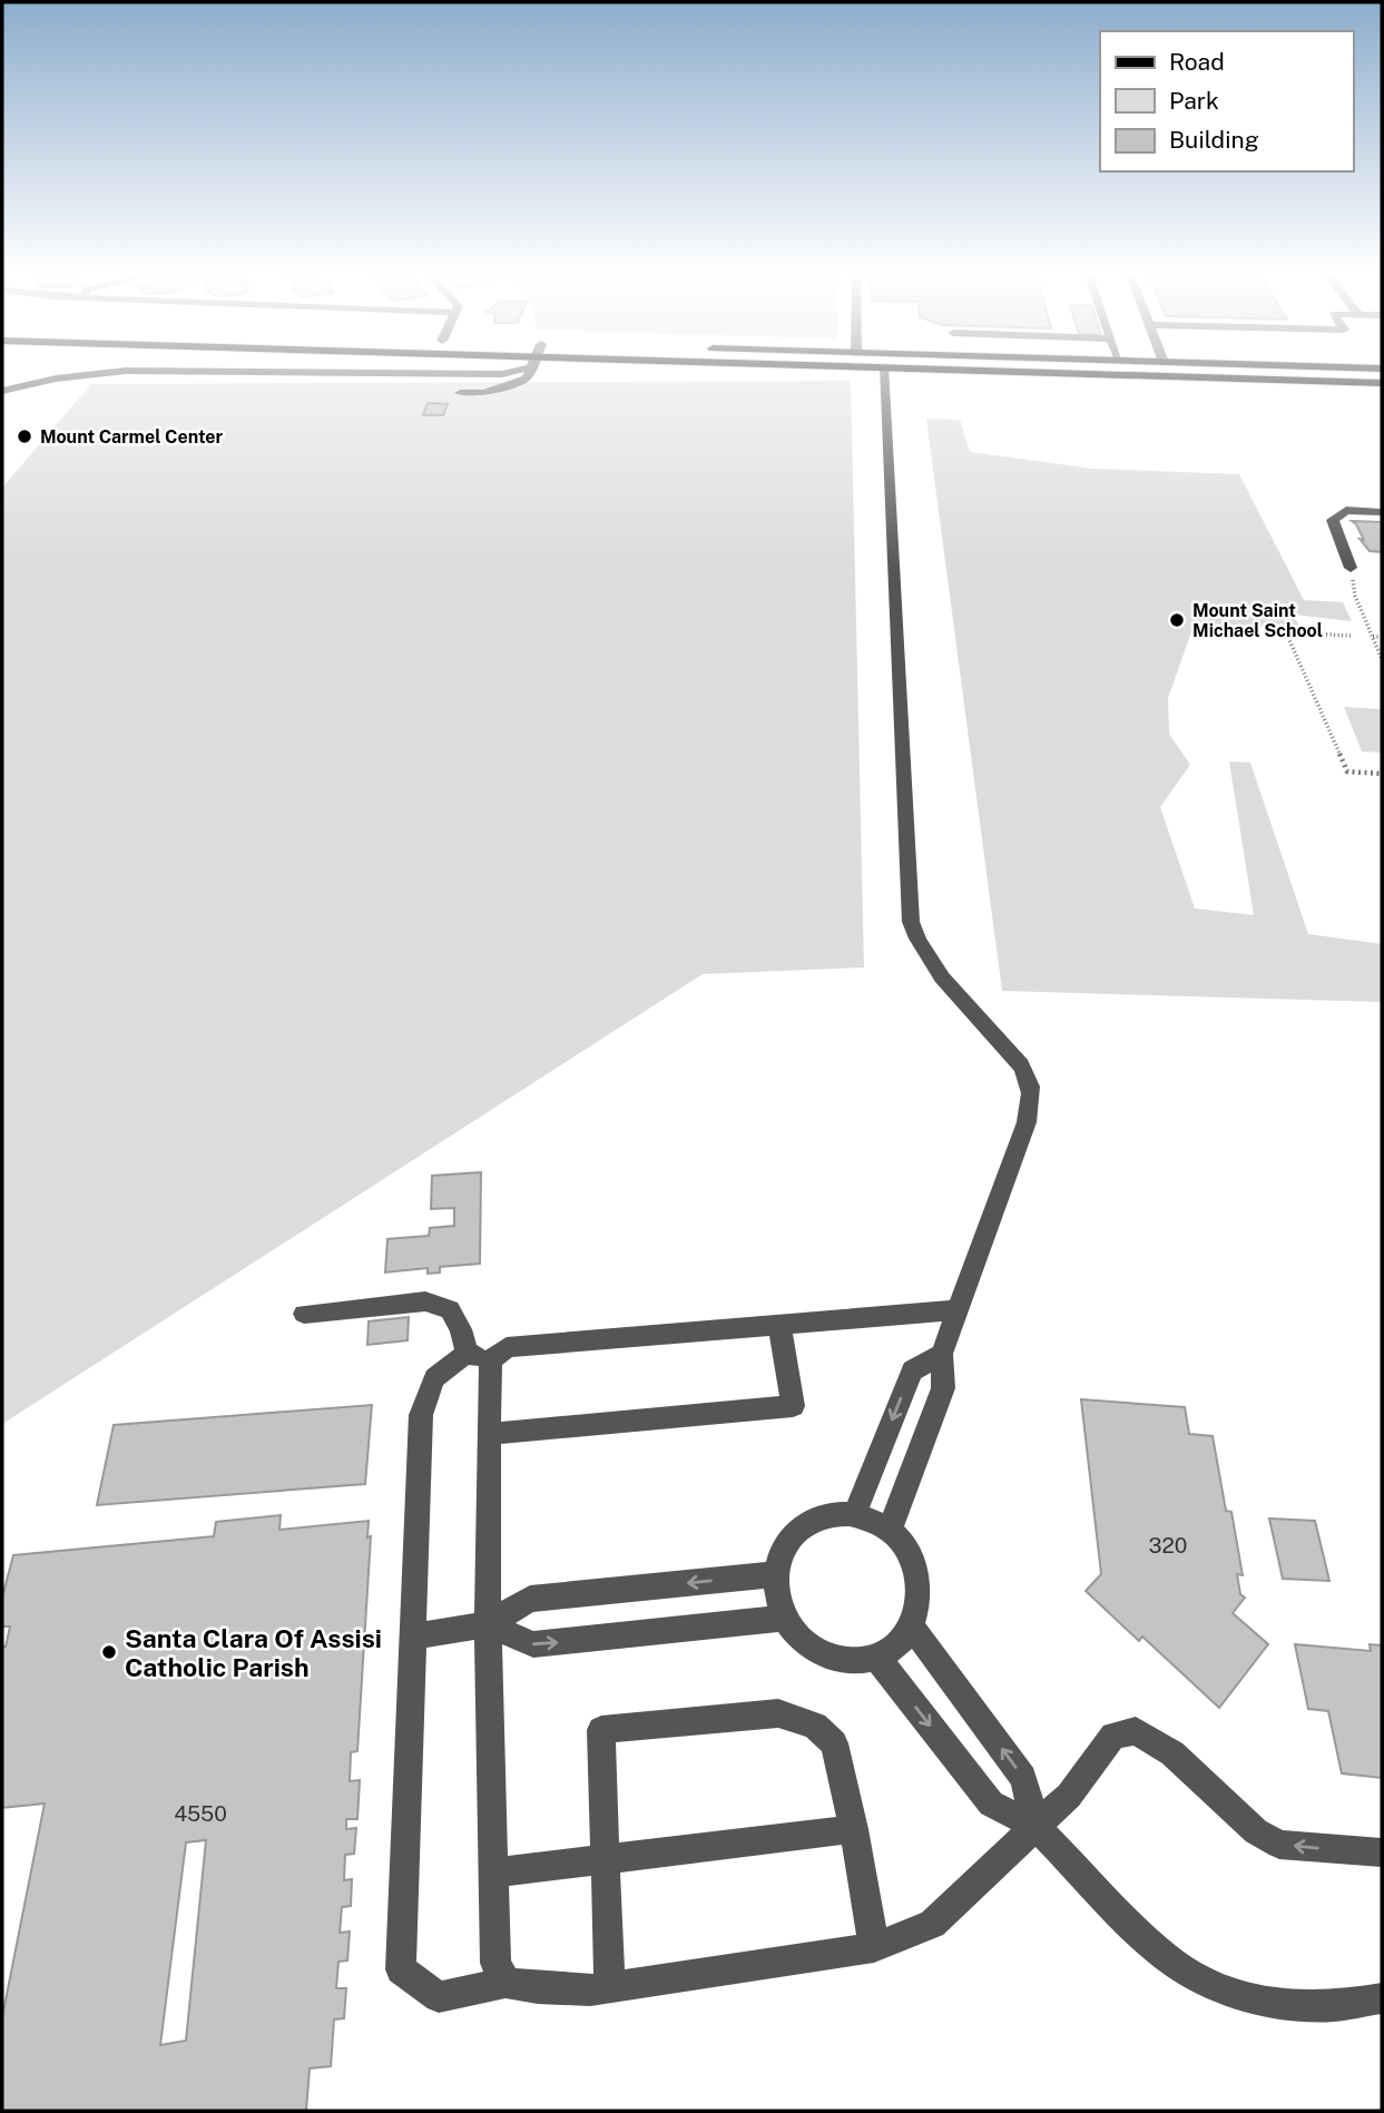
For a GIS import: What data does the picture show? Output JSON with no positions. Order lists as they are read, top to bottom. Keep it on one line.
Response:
{"places":["Mount Carmel Center","Mount Saint Michael School","Santa Clara Of Assisi Catholic Parish"],"house_numbers":["320","4550"],"legend":["Road","Park","Building"]}
